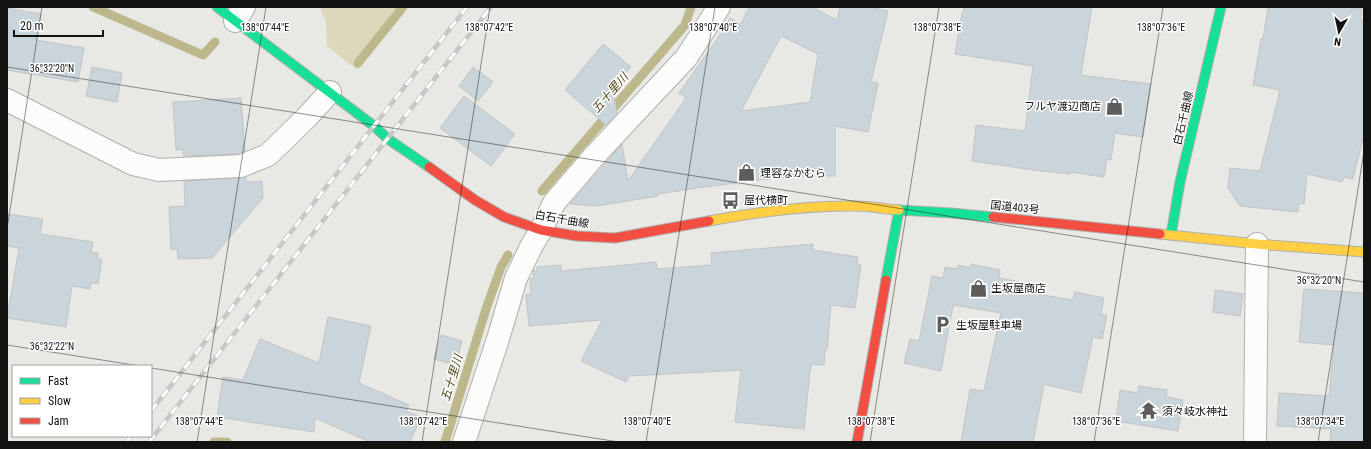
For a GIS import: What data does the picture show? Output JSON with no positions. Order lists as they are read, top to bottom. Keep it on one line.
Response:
{"streets":{"main road":["白石千曲線","国道403号"]},"crossings":[["白石千曲線","国道403号"]],"water":["五十里川"],"places":{"shop":["フルヤ渡辺商店","理容なかむら","生坂屋商店"],"bus stop":["屋代横町"],"parking":["生坂屋駐車場"],"temple":["須々岐水神社"]},"legend":["Fast","Slow","Jam"],"scale_bar":"20 m","north":"bottom","coordinates":["138°07'44\"E","138°07'42\"E","138°07'40\"E","138°07'38\"E","138°07'36\"E","36°32'20\"N","36°32'22\"N","138°07'34\"E"]}
